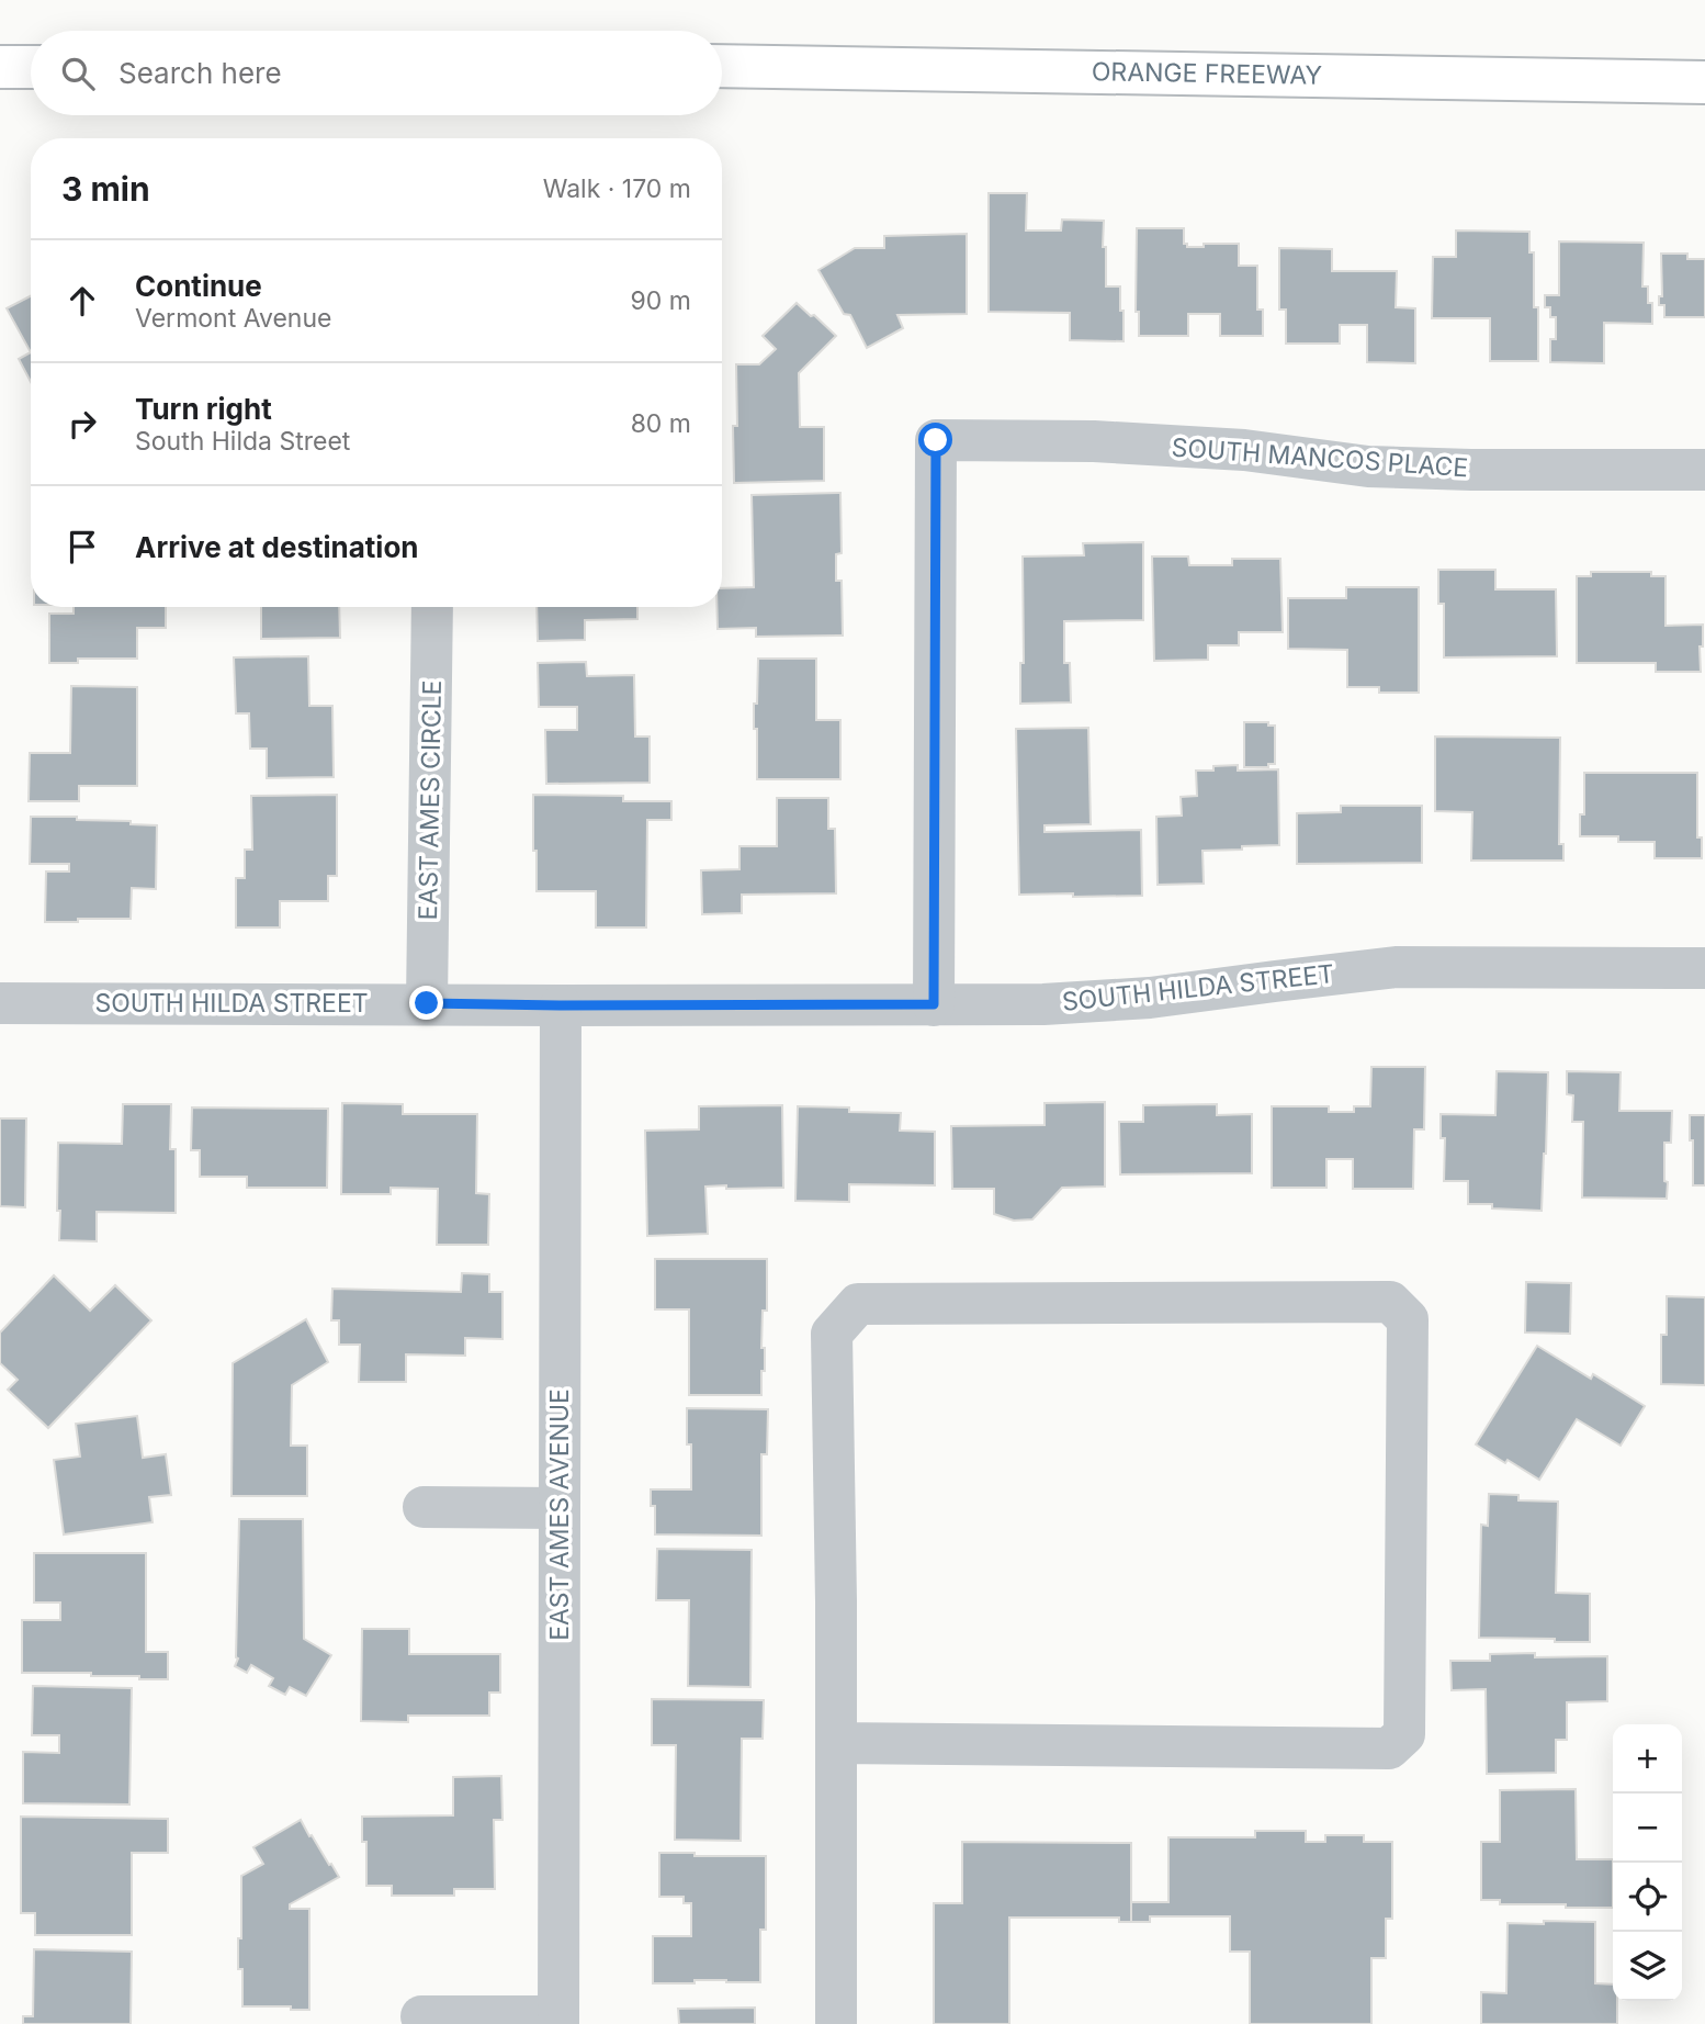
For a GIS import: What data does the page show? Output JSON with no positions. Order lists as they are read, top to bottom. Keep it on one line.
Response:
{"streets":{"highway":["ORANGE FREEWAY"],"street":["SOUTH MANCOS PLACE","EAST AMES CIRCLE","SOUTH HILDA STREET","EAST AMES AVENUE"]},"crossings":[["SOUTH MANCOS PLACE","SOUTH HILDA STREET"],["EAST AMES CIRCLE","SOUTH HILDA STREET"],["SOUTH HILDA STREET","EAST AMES AVENUE"]],"page":{"search":"Search here","heading":["3 min","Walk · 170 m"],"list":[["Continue","Vermont Avenue","90 m"],["Turn right","South Hilda Street","80 m"],"Arrive at destination"],"map_buttons":["+","−"]}}
